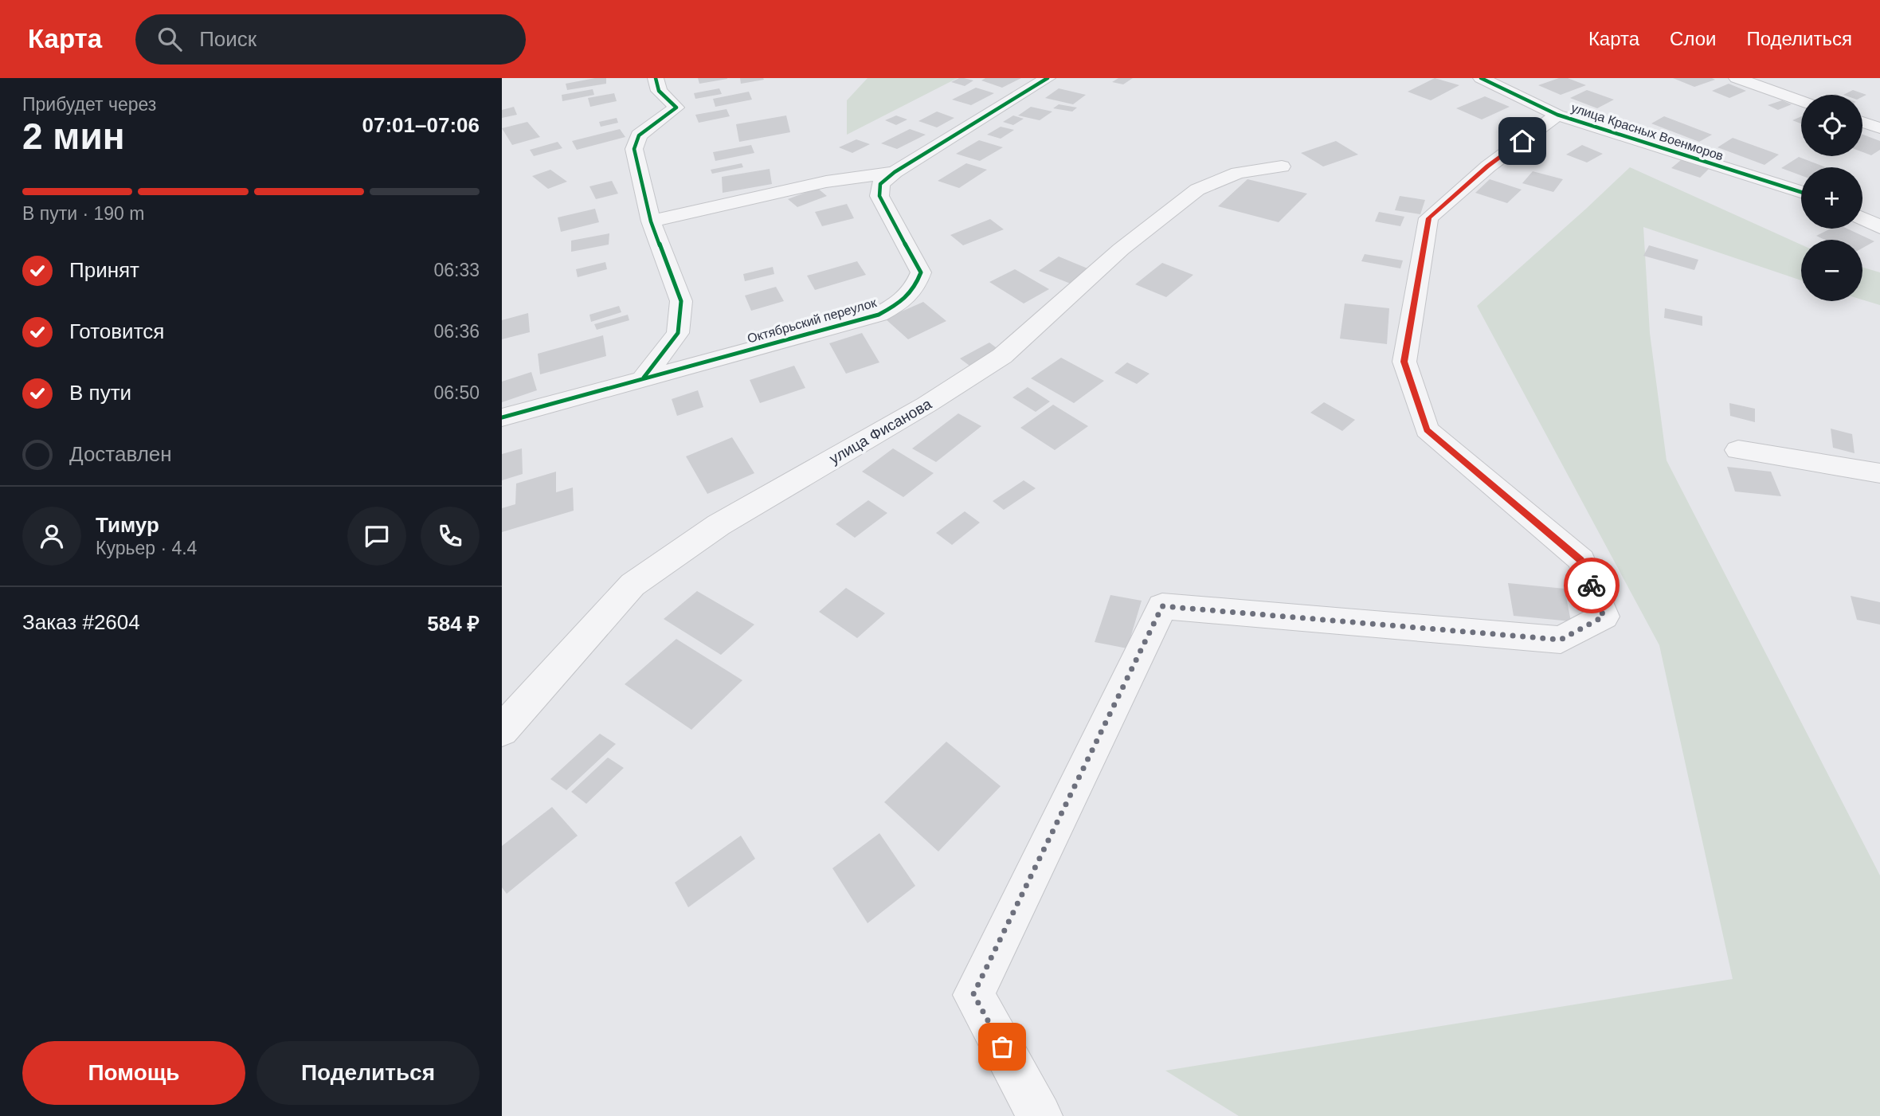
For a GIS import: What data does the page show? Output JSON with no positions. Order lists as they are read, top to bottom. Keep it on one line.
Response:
{"streets":{"street":["улица Красных Военморов","Октябрьский переулок","улица Фисанова"]},"page":{"header":"Карта","search":"Поиск","nav":["Карта","Слои","Поделиться"],"heading":["2 мин","Прибудет через","07:01–07:06"],"panel":["Тимур","Курьер · 4.4","Заказ #2604","584 ₽"],"map_buttons":["+","−"],"bar":"В пути · 190 m","list":[["Принят","06:33"],["Готовится","06:36"],["В пути","06:50"],"Доставлен"],"buttons":["Помощь","Поделиться"]}}
